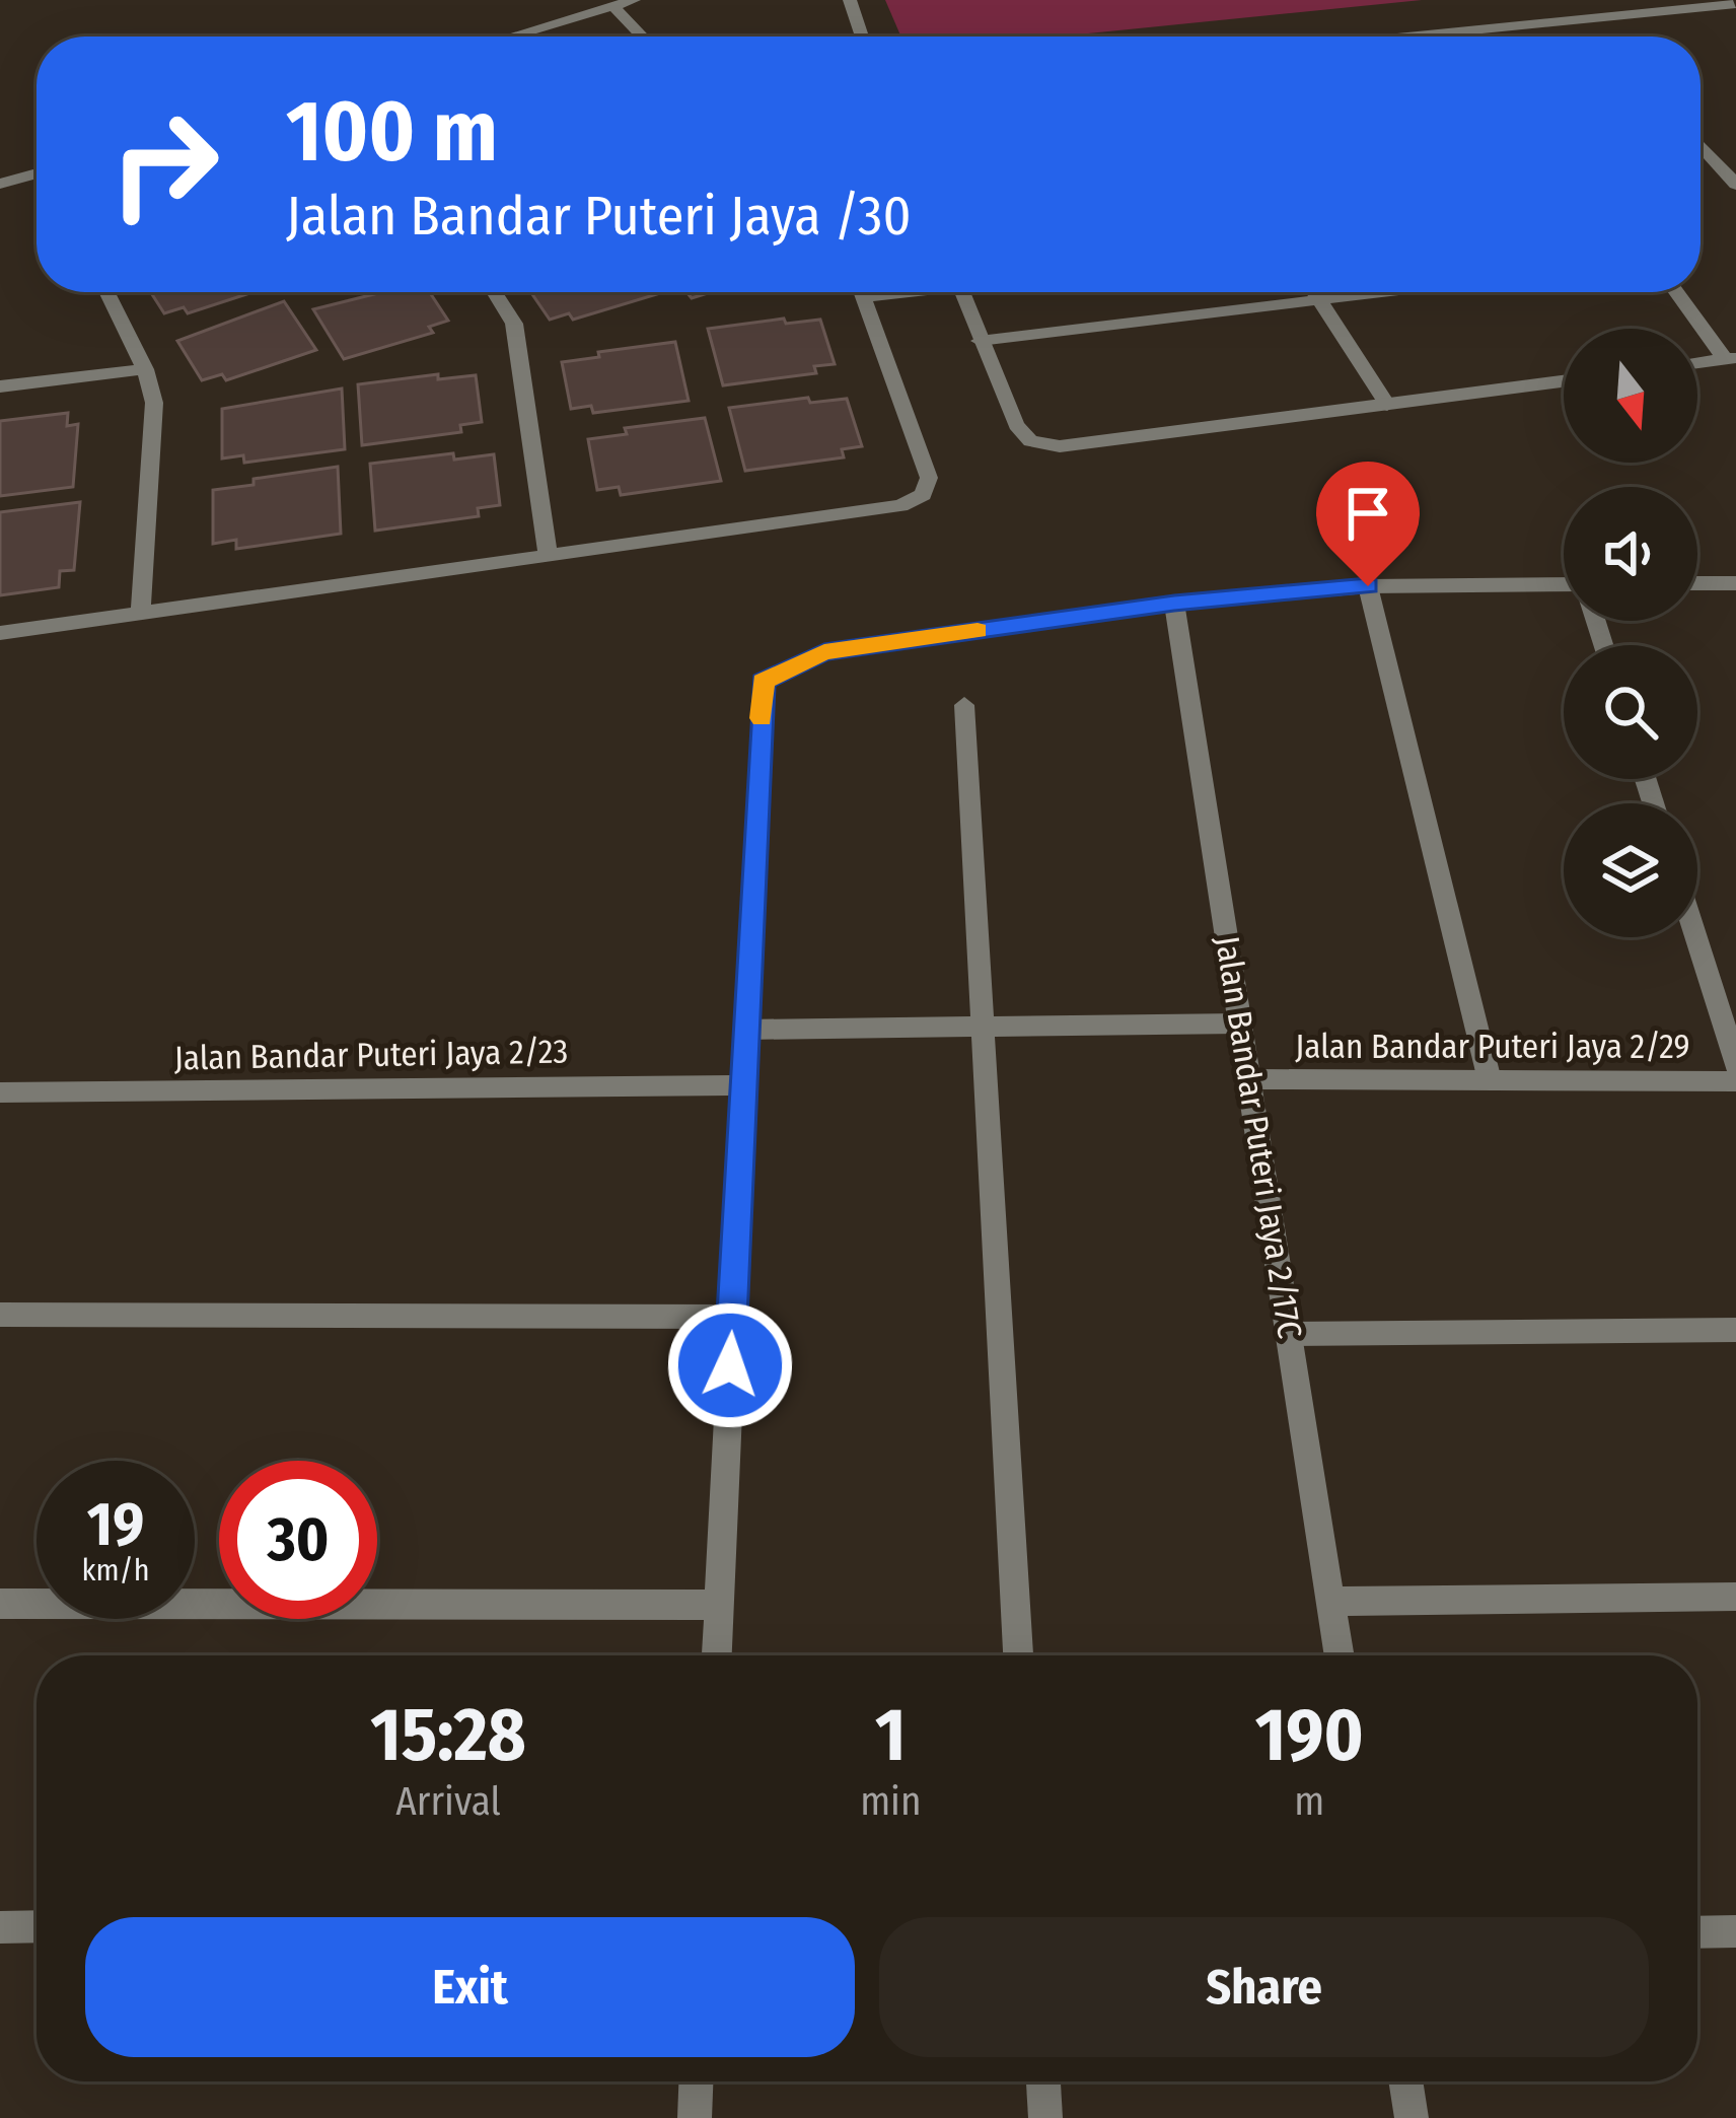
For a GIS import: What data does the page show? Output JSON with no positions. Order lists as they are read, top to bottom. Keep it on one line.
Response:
{"streets":{"street":["Jalan Bandar Puteri Jaya 2/29","Jalan Bandar Puteri Jaya 2/23","Jalan Bandar Puteri Jaya 2/17C"]},"crossings":[["Jalan Bandar Puteri Jaya 2/29","Jalan Bandar Puteri Jaya 2/17C"]],"north":"bottom","page":{"turn":["100 m","Jalan Bandar Puteri Jaya /30"],"speed":"19 km/h","limit":"30","eta":["15:28","Arrival","1","min","190","m"],"buttons":["Exit","Share"]}}
